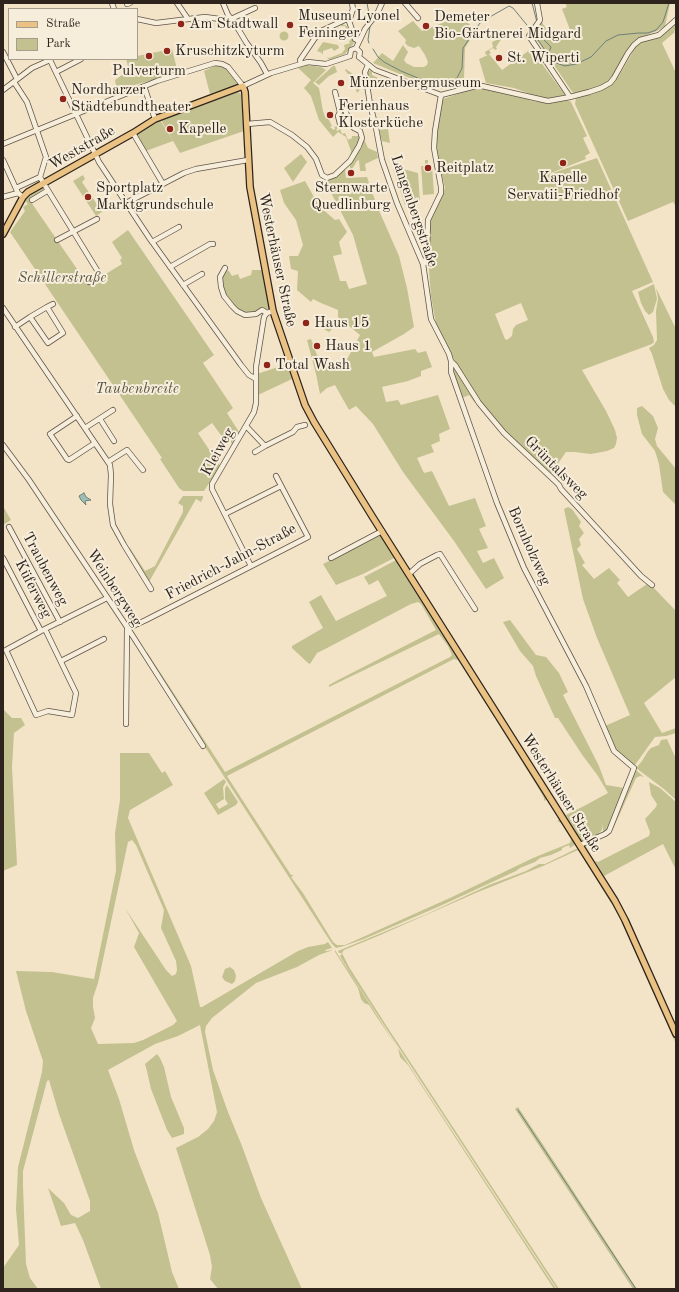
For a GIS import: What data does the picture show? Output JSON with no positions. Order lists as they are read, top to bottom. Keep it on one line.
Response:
{"streets":{"main road":["Weststraße","Westerhäuser Straße"],"street":["Langenbergstraße","Kleiweg","Grüntalsweg","Bornholzweg","Friedrich-Jahn-Straße","Traubenweg","Weinbergweg","Küferweg"]},"crossings":[["Weststraße","Westerhäuser Straße"],["Langenbergstraße","Bornholzweg"],["Westerhäuser Straße","Kleiweg"],["Westerhäuser Straße","Bornholzweg"],["Kleiweg","Friedrich-Jahn-Straße"],["Grüntalsweg","Bornholzweg"],["Friedrich-Jahn-Straße","Weinbergweg"]],"parks":["Schillerstraße","Taubenbreite"],"places":["Am Stadtwall","Museum Lyonel Feininger","Demeter Bio-Gärtnerei Midgard","Kruschitzkyturm","Pulverturm","St. Wiperti","Münzenbergmuseum","Nordharzer Städtebundtheater","Ferienhaus Klosterküche","Kapelle","Kapelle Servatii-Friedhof","Reitplatz","Sternwarte Quedlinburg","Sportplatz Marktgrundschule","Haus 15","Haus 1","Total Wash"],"legend":["Straße","Park"]}
